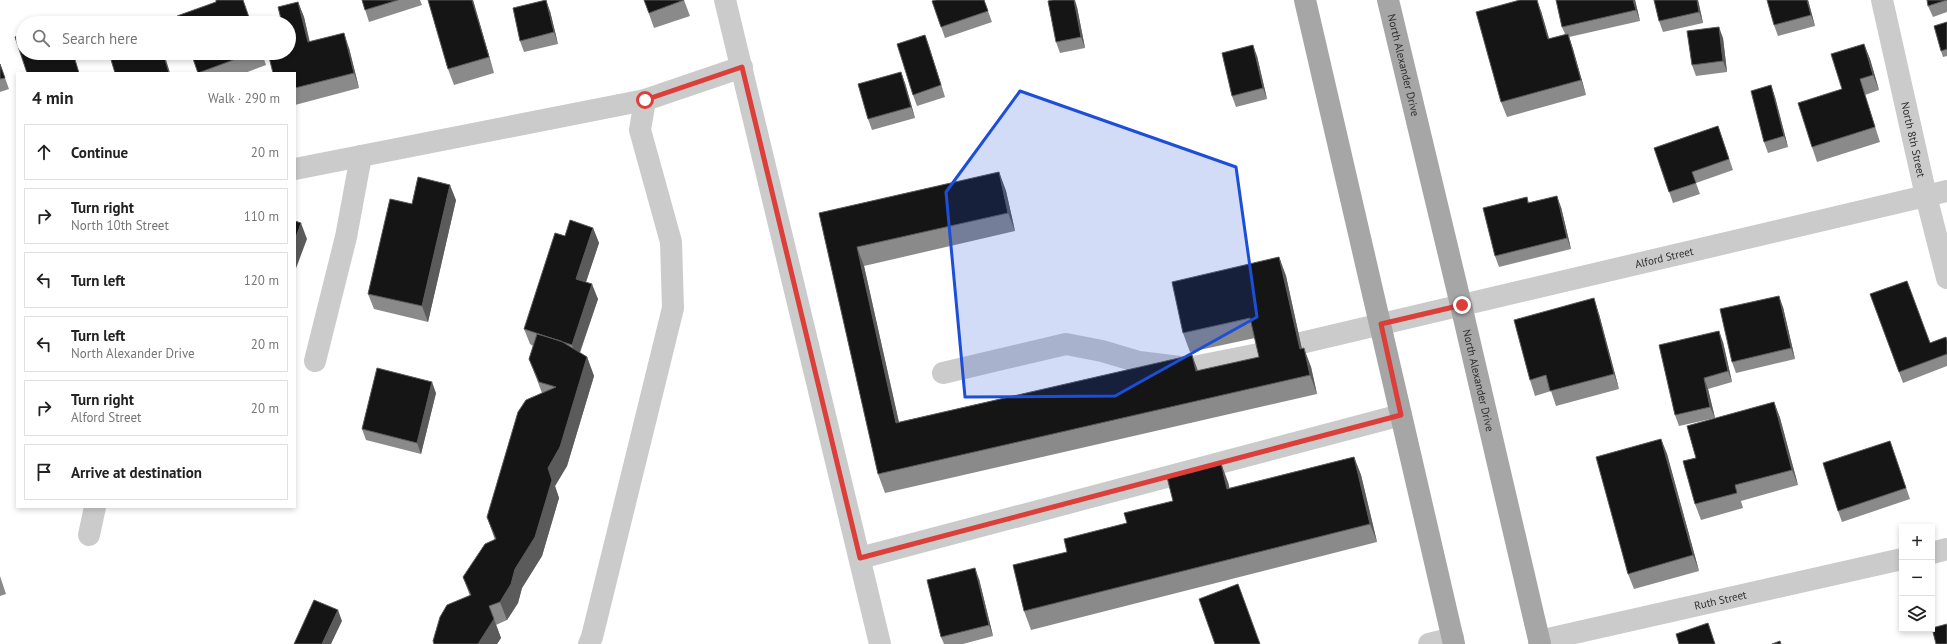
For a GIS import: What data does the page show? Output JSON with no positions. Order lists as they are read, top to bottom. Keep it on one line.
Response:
{"streets":{"main road":["North Alexander Drive"],"street":["North 8th Street","Alford Street","Ruth Street"]},"crossings":[["North Alexander Drive","Alford Street"],["North Alexander Drive","Ruth Street"],["North 8th Street","Alford Street"]],"page":{"search":"Search here","heading":["4 min","Walk · 290 m"],"list":[["Continue","20 m"],["Turn right","North 10th Street","110 m"],["Turn left","120 m"],["Turn left","North Alexander Drive","20 m"],["Turn right","Alford Street","20 m"],"Arrive at destination"],"map_buttons":["+","−"]}}
